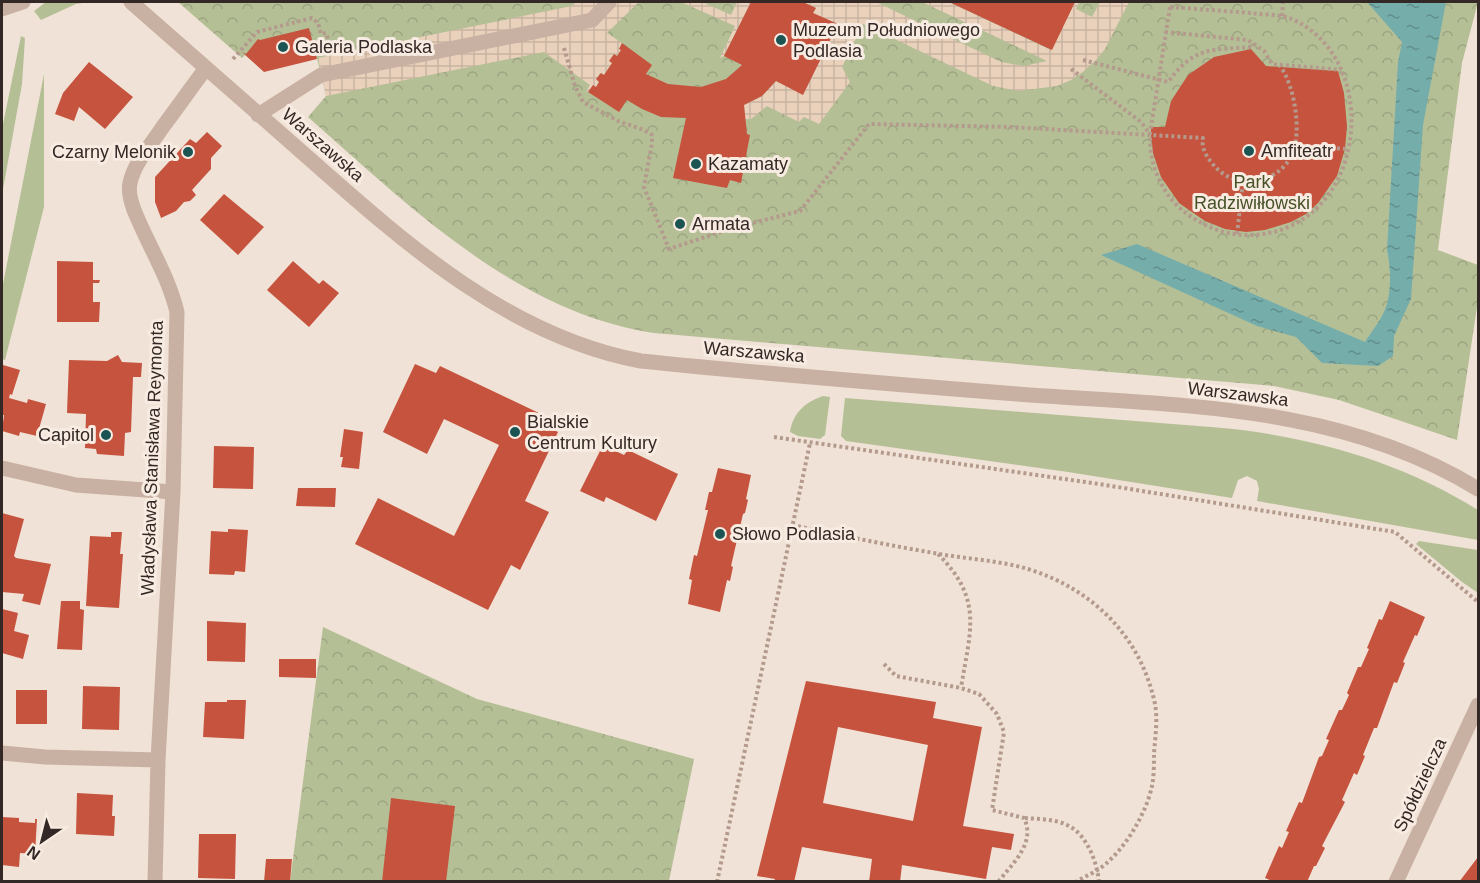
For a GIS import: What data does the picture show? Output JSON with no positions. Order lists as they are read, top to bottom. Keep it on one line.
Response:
{"streets":{"street":["Warszawska","Władysława Stanisława Reymonta","Spółdzielcza"]},"crossings":[["Warszawska","Władysława Stanisława Reymonta"]],"parks":["Park Radziwiłłowski"],"places":["Muzeum Południowego Podlasia","Galeria Podlaska","Amfiteatr","Czarny Melonik","Kazamaty","Armata","Bialskie Centrum Kultury","Capitol","Słowo Podlasia"],"north":"bottom left"}
